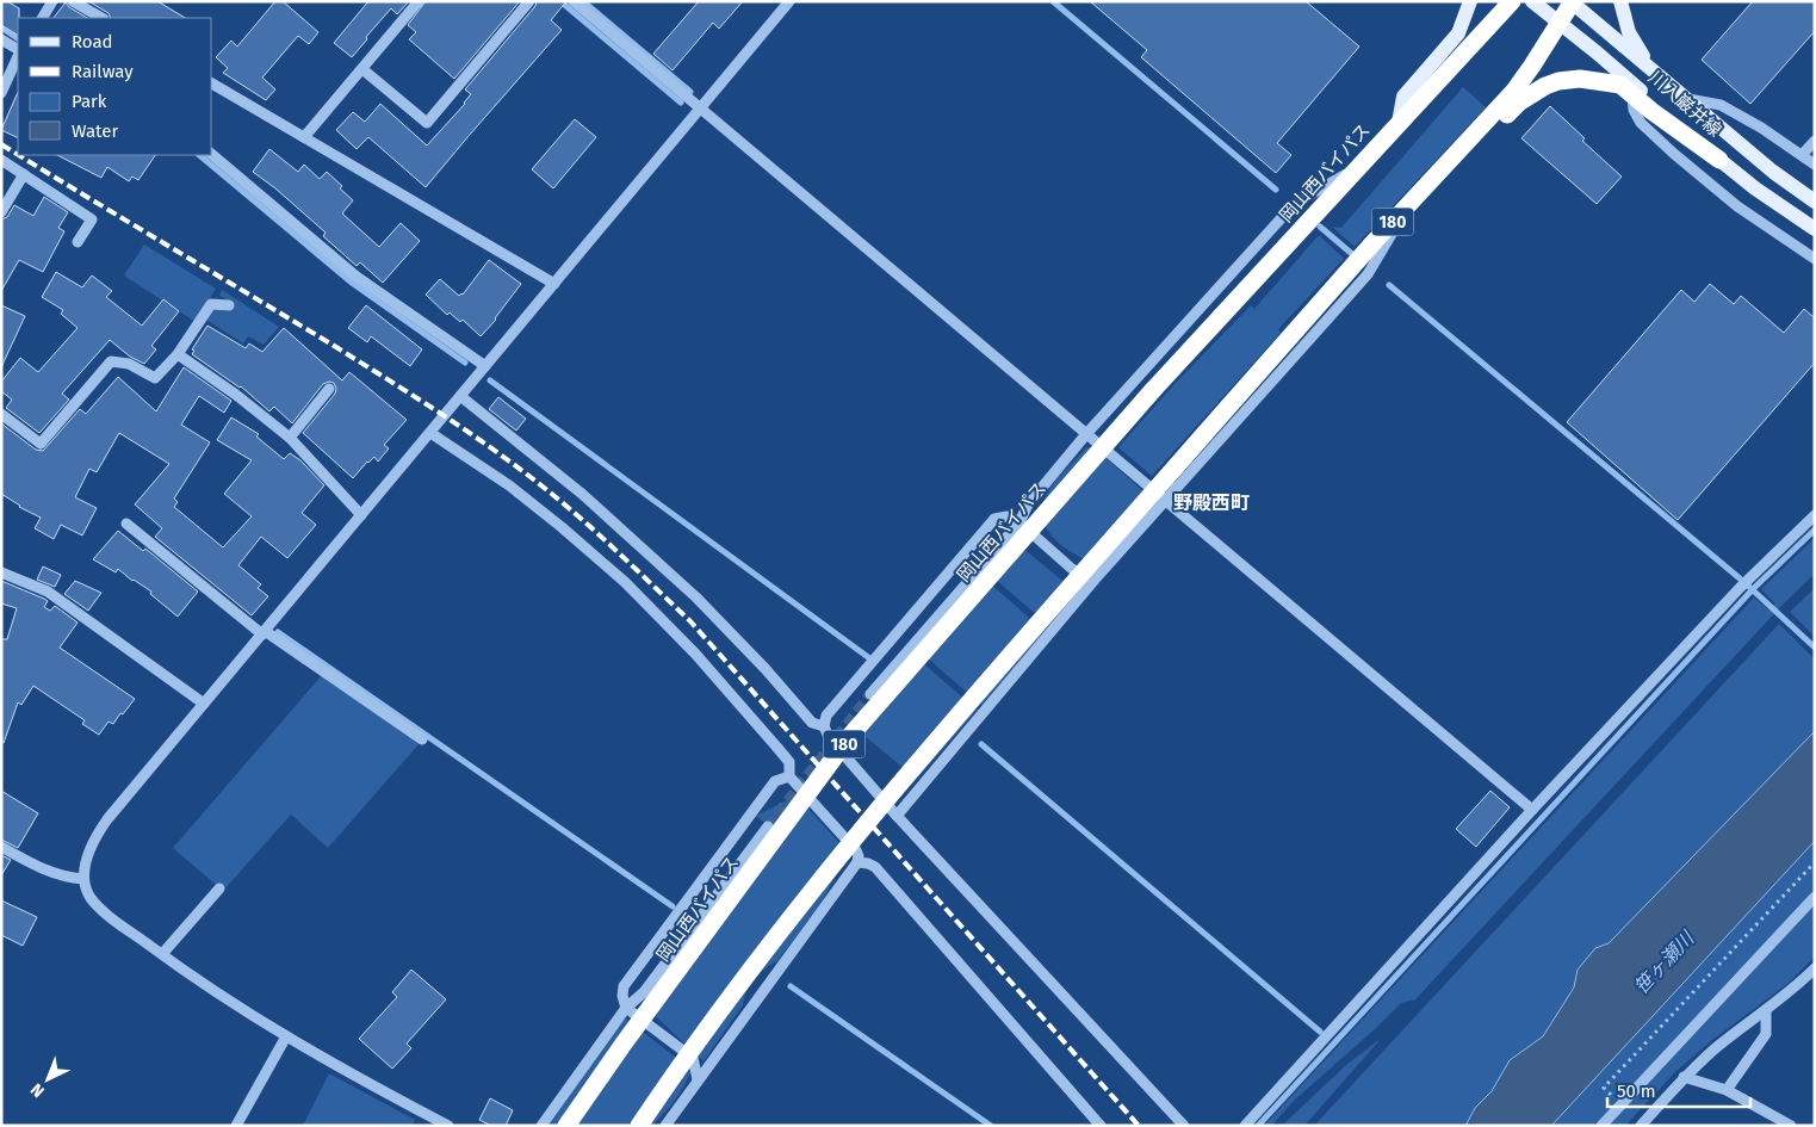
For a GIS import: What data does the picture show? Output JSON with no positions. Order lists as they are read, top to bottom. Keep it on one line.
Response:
{"streets":{"highway":["岡山西バイパス","180"],"main road":["川入巌井線"]},"crossings":[["川入巌井線","180"]],"districts":["野殿西町"],"water":["笹ヶ瀬川"],"legend":["Road","Railway","Park","Water"],"scale_bar":"50 m","north":"bottom left"}
